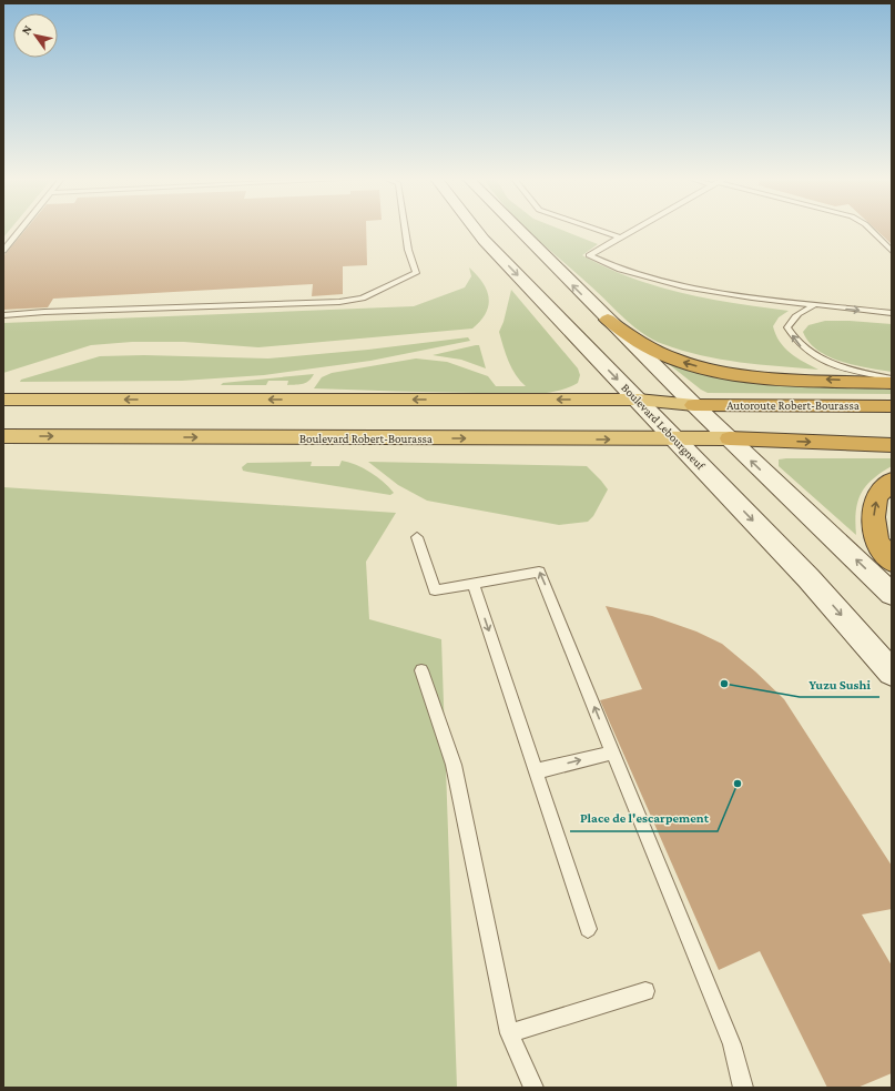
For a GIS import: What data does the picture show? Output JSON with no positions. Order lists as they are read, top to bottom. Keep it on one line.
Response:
{"streets":{"highway":["Autoroute Robert-Bourassa","Boulevard Robert-Bourassa"],"main road":["Boulevard Lebourgneuf"]},"crossings":[["Boulevard Lebourgneuf","Boulevard Robert-Bourassa"]],"places":["Yuzu Sushi","Place de l'escarpement"],"north":"top left"}
